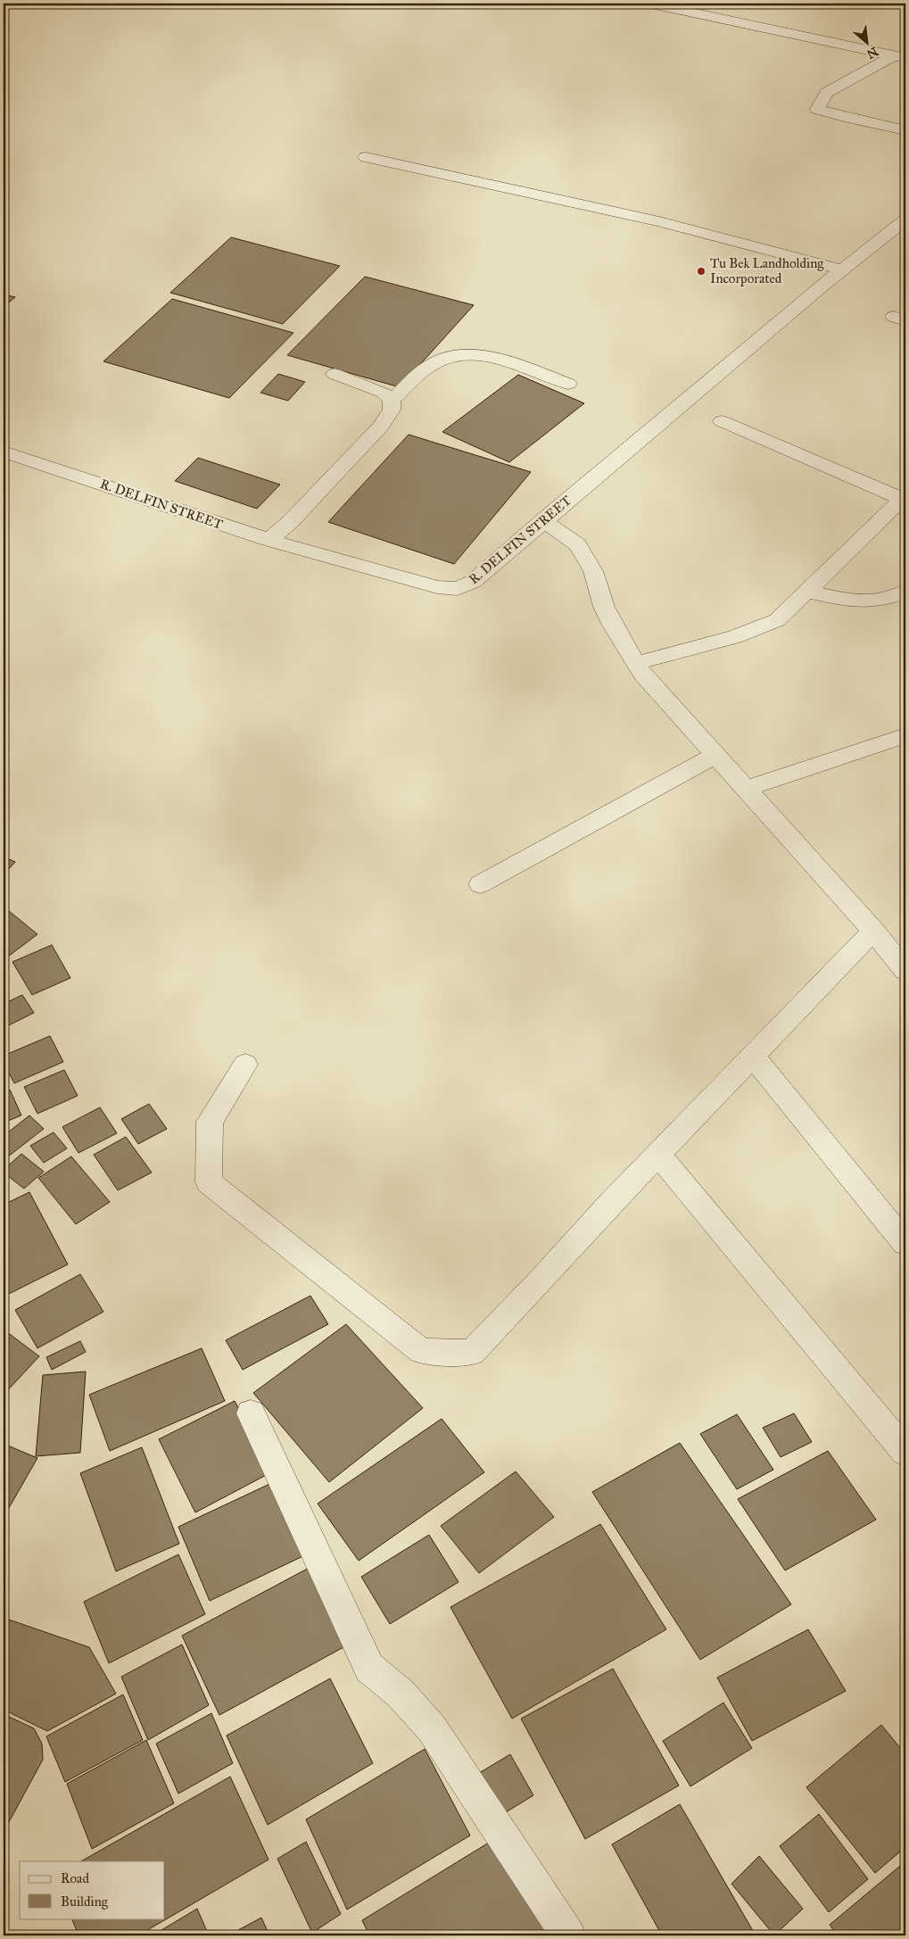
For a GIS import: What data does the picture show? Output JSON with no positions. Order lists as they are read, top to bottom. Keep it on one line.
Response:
{"streets":{"street":["R. DELFIN STREET"]},"places":["Tu Bek Landholding Incorporated"],"legend":["Road","Building"],"north":"bottom right"}
